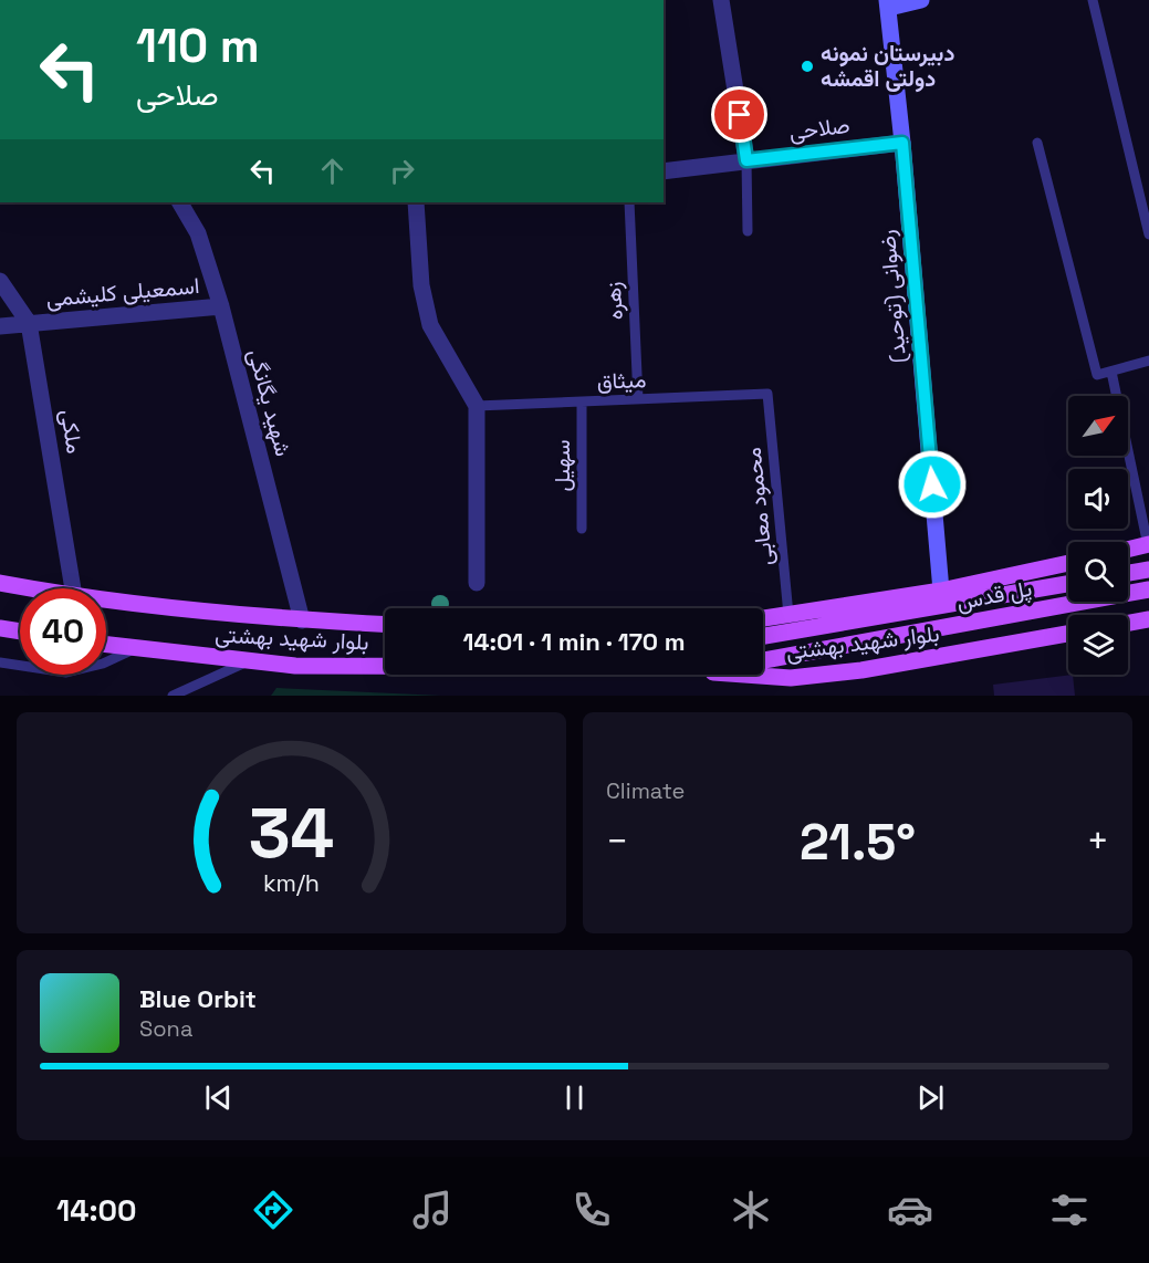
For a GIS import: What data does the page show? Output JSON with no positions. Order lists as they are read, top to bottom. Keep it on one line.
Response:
{"streets":{"main road":["پل قدس","بلوار شهید بهشتی"],"street":["صلاحی","اسمعیلی کلیشمی","رضوانی (توحید)","شهید یگانگی","ملکی"],"lane":["زهره","میثاق","سهیل","محمود معابی"]},"crossings":[["صلاحی","رضوانی (توحید)"],["اسمعیلی کلیشمی","شهید یگانگی"],["اسمعیلی کلیشمی","ملکی"],["رضوانی (توحید)","بلوار شهید بهشتی"],["زهره","میثاق"],["میثاق","سهیل"],["میثاق","محمود معابی"],["شهید یگانگی","بلوار شهید بهشتی"],["محمود معابی","بلوار شهید بهشتی"],["پل قدس","بلوار شهید بهشتی"]],"places":["دبیرستان نمونه دولتی اقمشه"],"north":"top right","page":{"turn":["110 m","صلاحی"],"limit":"40","trip":"14:01 · 1 min · 170 m","tile":"Climate","heat":["−","21.5°","+"],"song":["Blue Orbit","Sona"],"tabs":"14:00","gauge":["34","km/h"]}}
